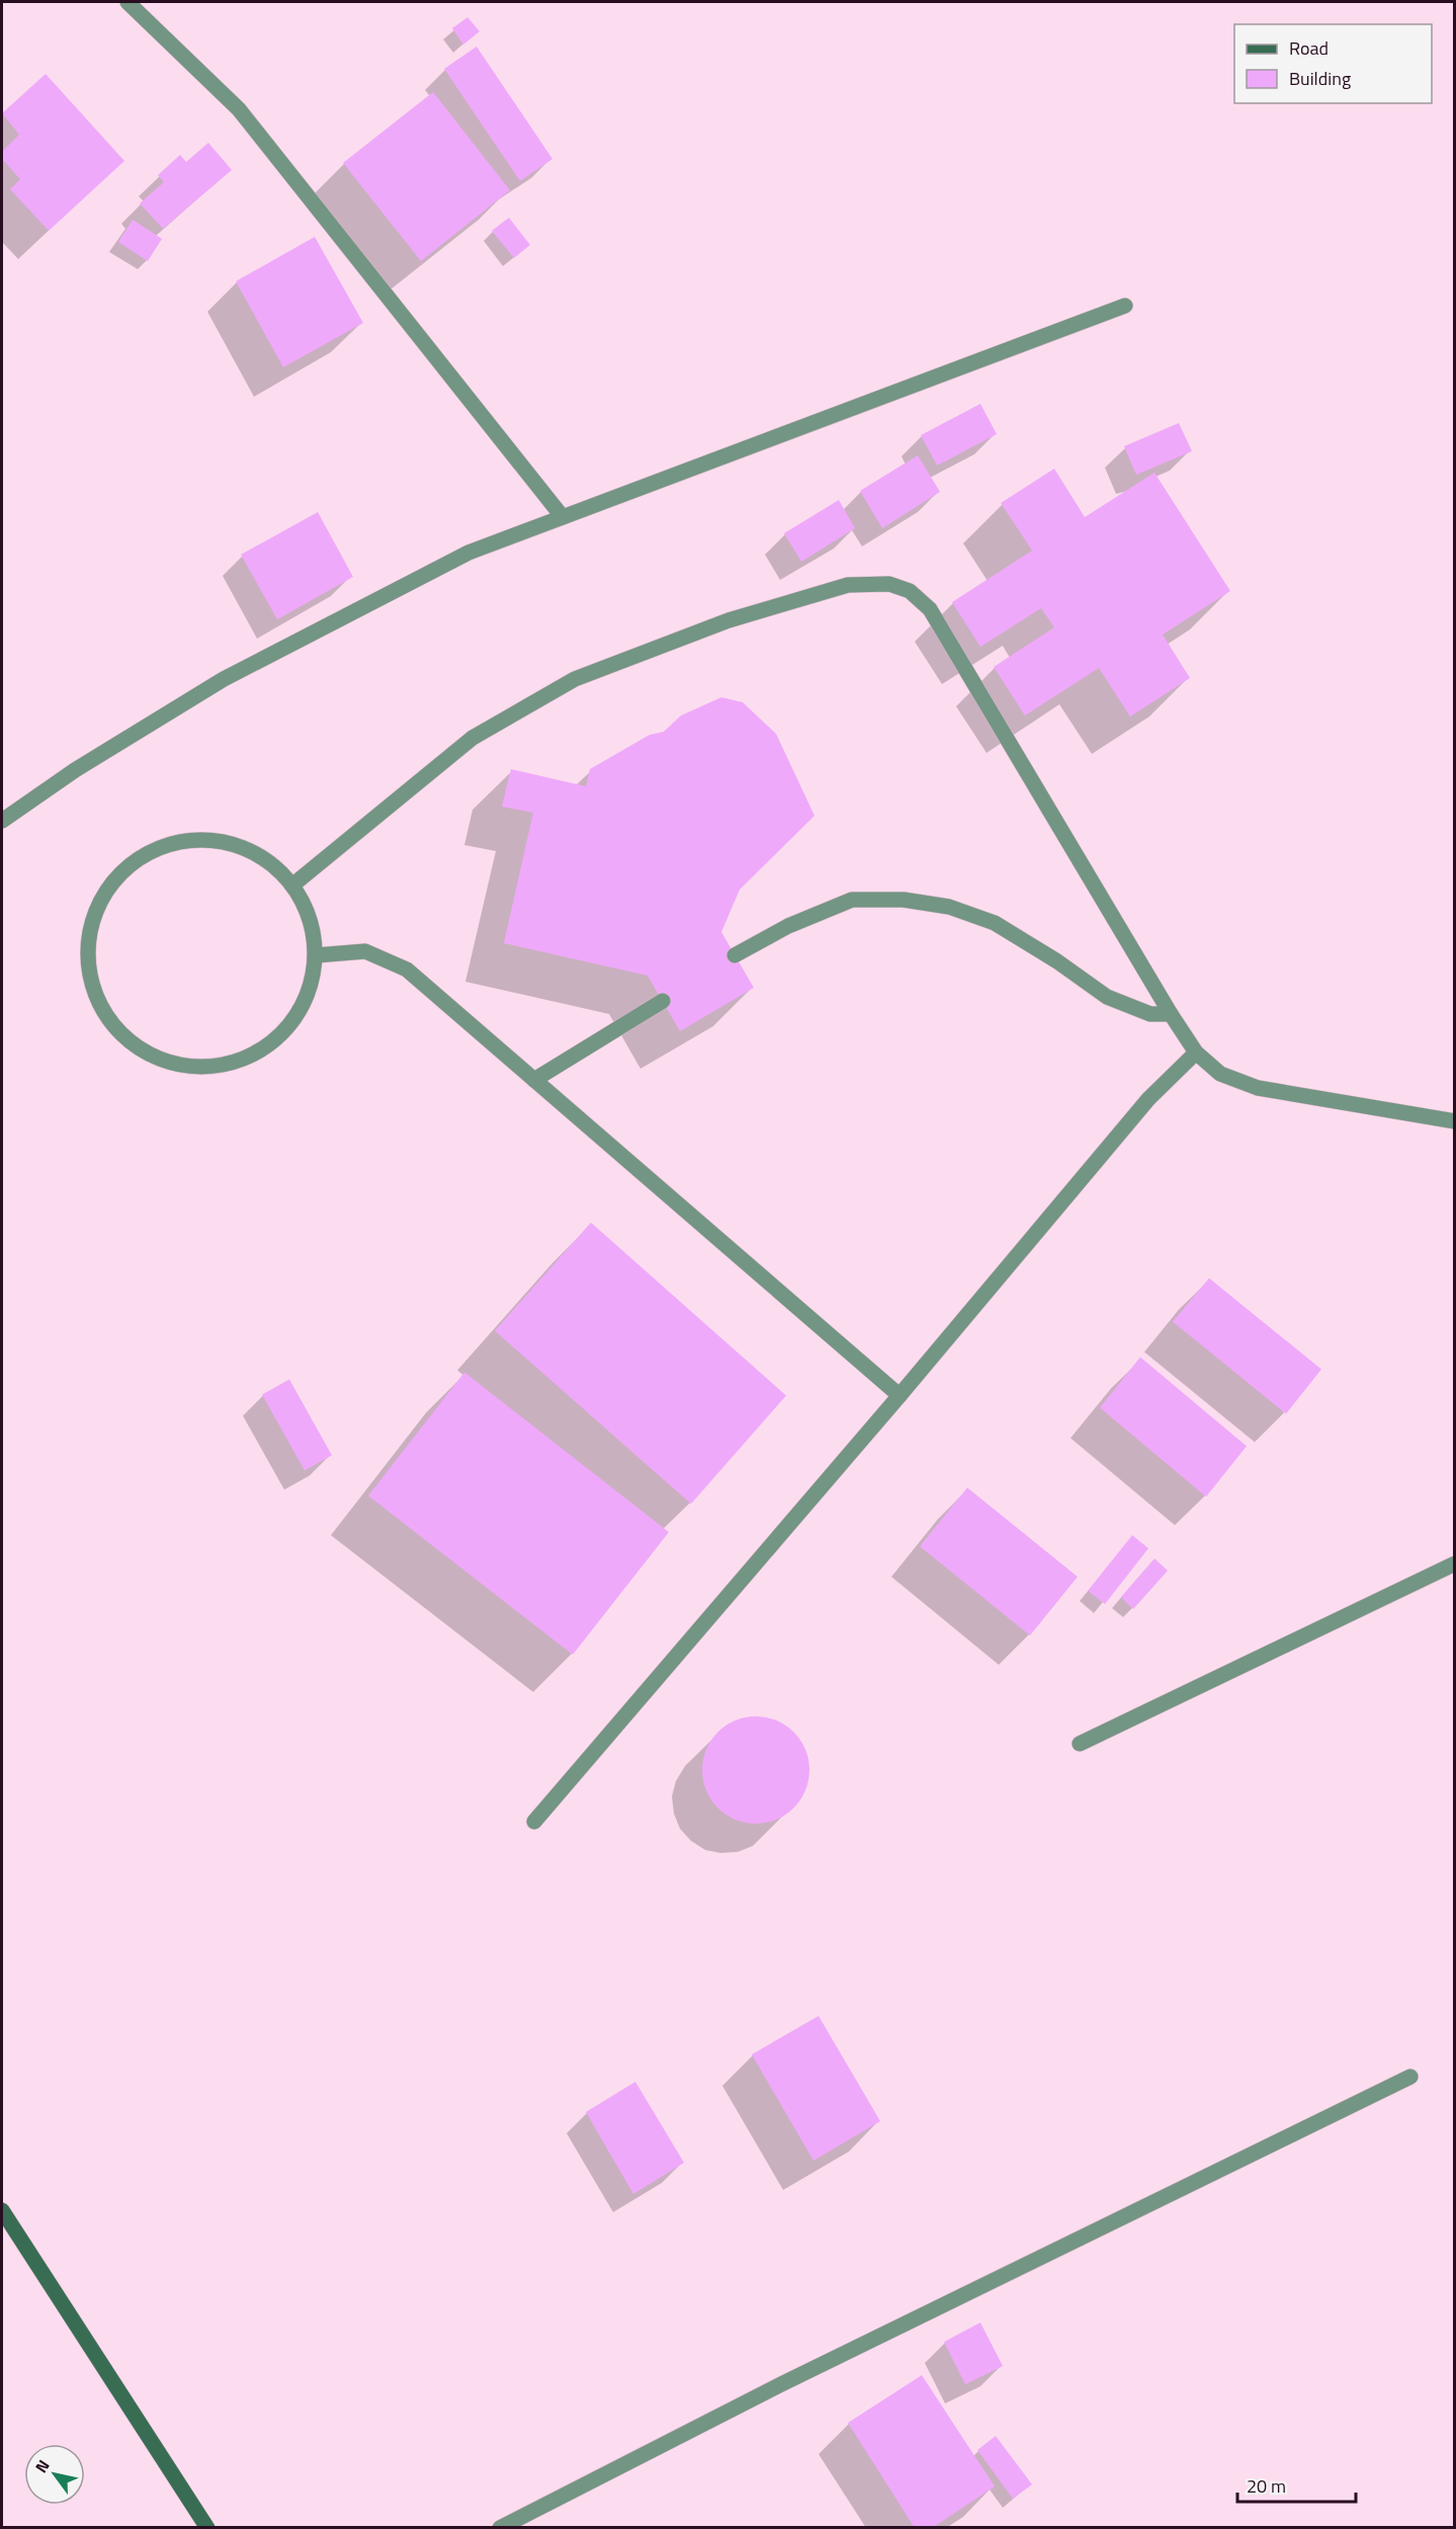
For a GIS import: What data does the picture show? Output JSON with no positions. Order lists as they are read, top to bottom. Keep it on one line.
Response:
{"legend":["Road","Building"],"scale_bar":"20 m","north":"top left"}
